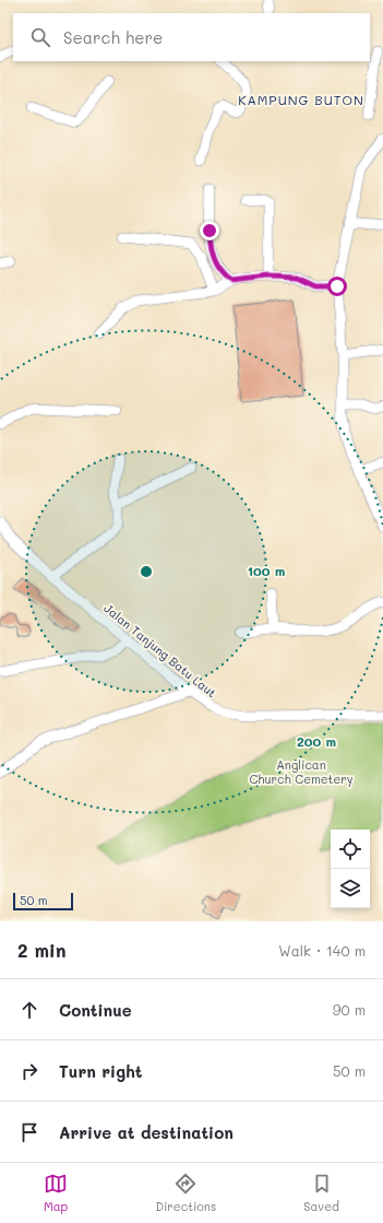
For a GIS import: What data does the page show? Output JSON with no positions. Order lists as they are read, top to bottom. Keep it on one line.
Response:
{"streets":{"street":["Jalan Tanjung Batu Laut"]},"districts":["KAMPUNG BUTON"],"parks":["Anglican Church Cemetery"],"scale_bar":"50 m","page":{"search":"Search here","scale":"50 m","heading":["2 min","Walk · 140 m"],"list":[["Continue","90 m"],["Turn right","50 m"],"Arrive at destination"],"nav":["Map","Directions","Saved"]},"rings":["100 m","200 m"]}
